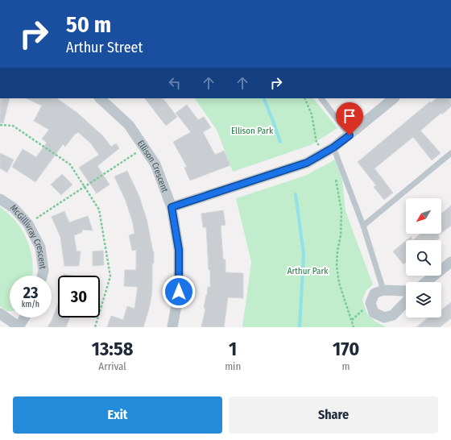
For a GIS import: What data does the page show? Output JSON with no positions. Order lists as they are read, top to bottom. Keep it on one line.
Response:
{"streets":{"street":["Ellison Crescent","McGillivray Crescent"]},"parks":["Ellison Park","Arthur Park"],"north":"bottom left","page":{"turn":["50 m","Arthur Street"],"speed":"23 km/h","limit":"30","eta":["13:58","Arrival","1","min","170","m"],"buttons":["Exit","Share"]}}
